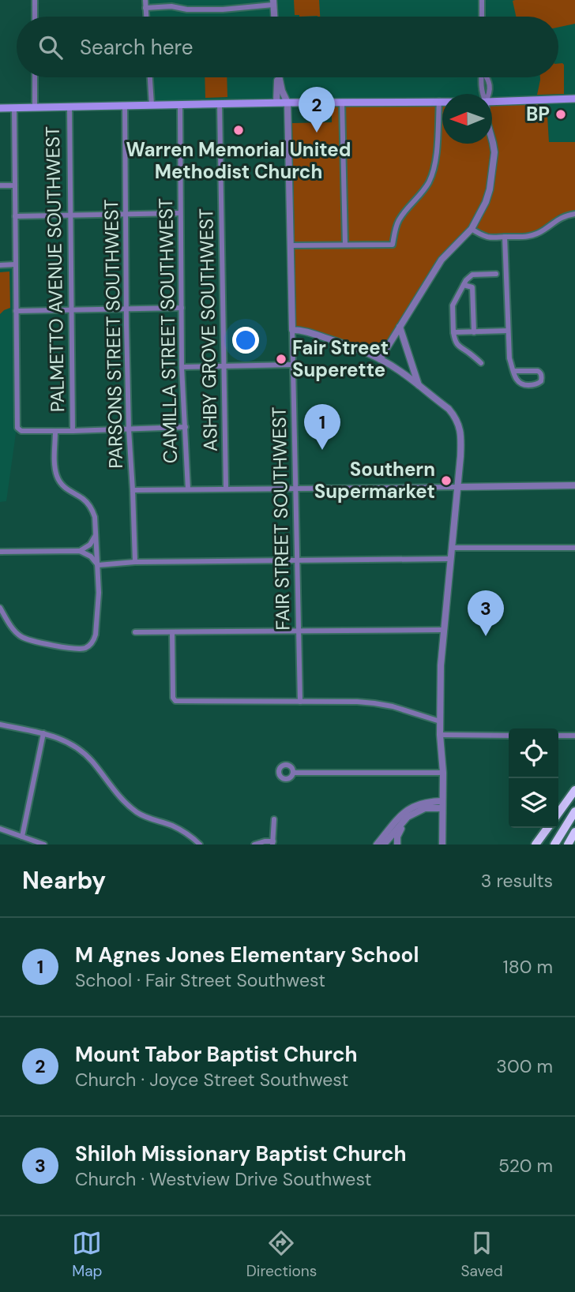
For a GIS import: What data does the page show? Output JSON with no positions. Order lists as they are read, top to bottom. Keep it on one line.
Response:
{"streets":{"street":["PALMETTO AVENUE SOUTHWEST","ASHBY GROVE SOUTHWEST","CAMILLA STREET SOUTHWEST","PARSONS STREET SOUTHWEST","FAIR STREET SOUTHWEST"]},"places":["BP","Warren Memorial United Methodist Church","Fair Street Superette","Southern Supermarket"],"north":"left","page":{"search":"Search here","pins":["2","1","3"],"heading":["Nearby","3 results"],"list":[{"mark":"1","name":"M Agnes Jones Elementary School","note":"School · Fair Street Southwest","value":"180 m"},{"mark":"2","name":"Mount Tabor Baptist Church","note":"Church · Joyce Street Southwest","value":"300 m"},{"mark":"3","name":"Shiloh Missionary Baptist Church","note":"Church · Westview Drive Southwest","value":"520 m"}],"nav":["Map","Directions","Saved"]}}
